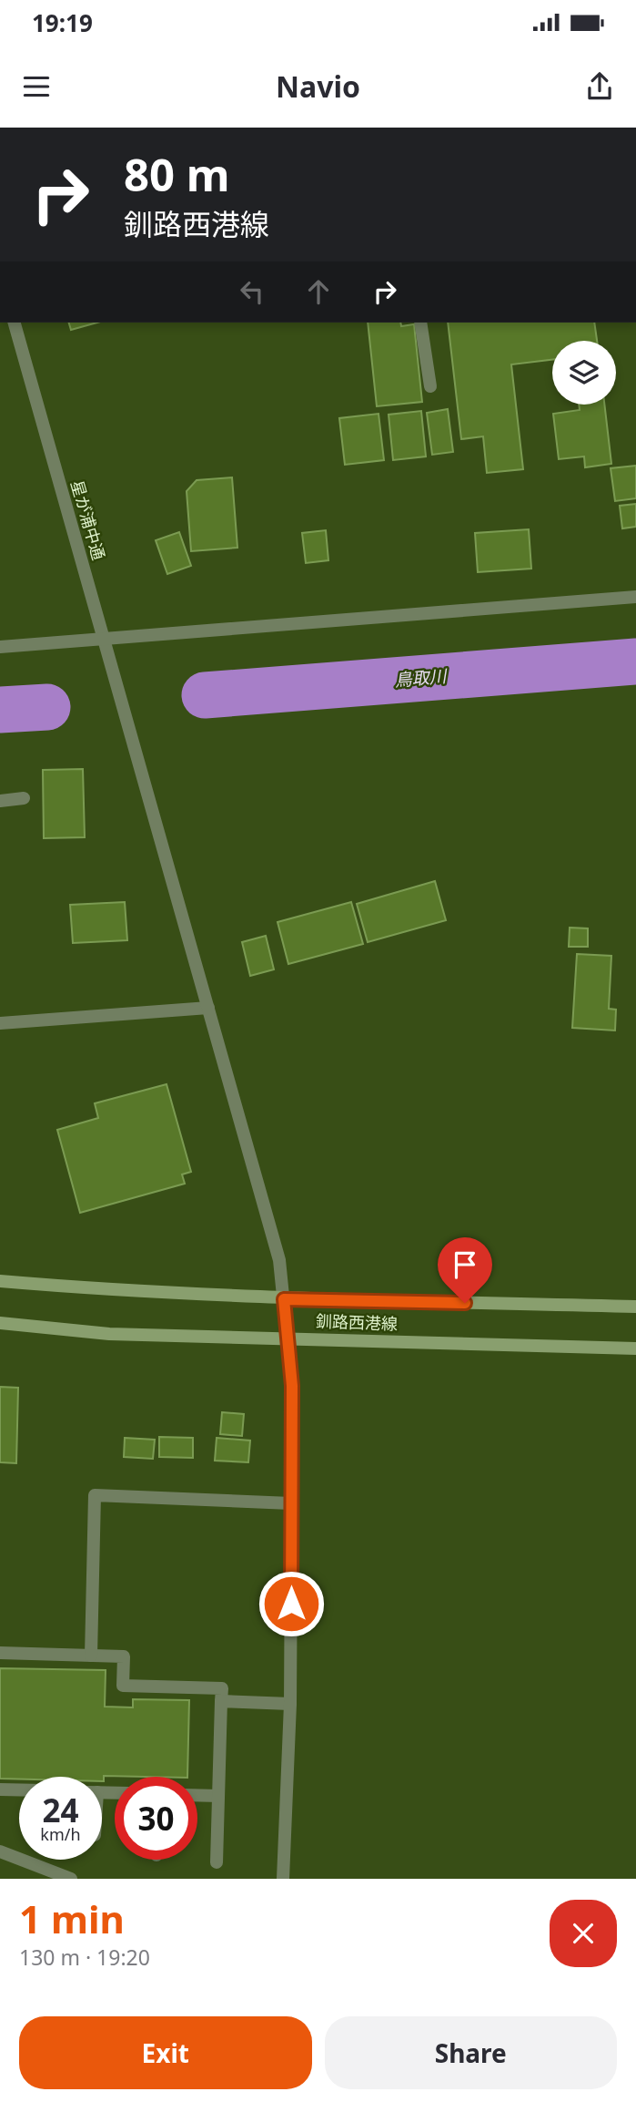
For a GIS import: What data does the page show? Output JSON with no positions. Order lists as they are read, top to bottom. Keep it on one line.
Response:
{"streets":{"main road":["釧路西港線"],"street":["星が浦中通"]},"crossings":[["星が浦中通","釧路西港線"]],"water":["鳥取川"],"page":{"status":"19:19","header":"Navio","turn":["80 m","釧路西港線"],"speed":"24 km/h","limit":"30","heading":["1 min","130 m · 19:20"],"buttons":["Exit","Share"]}}
